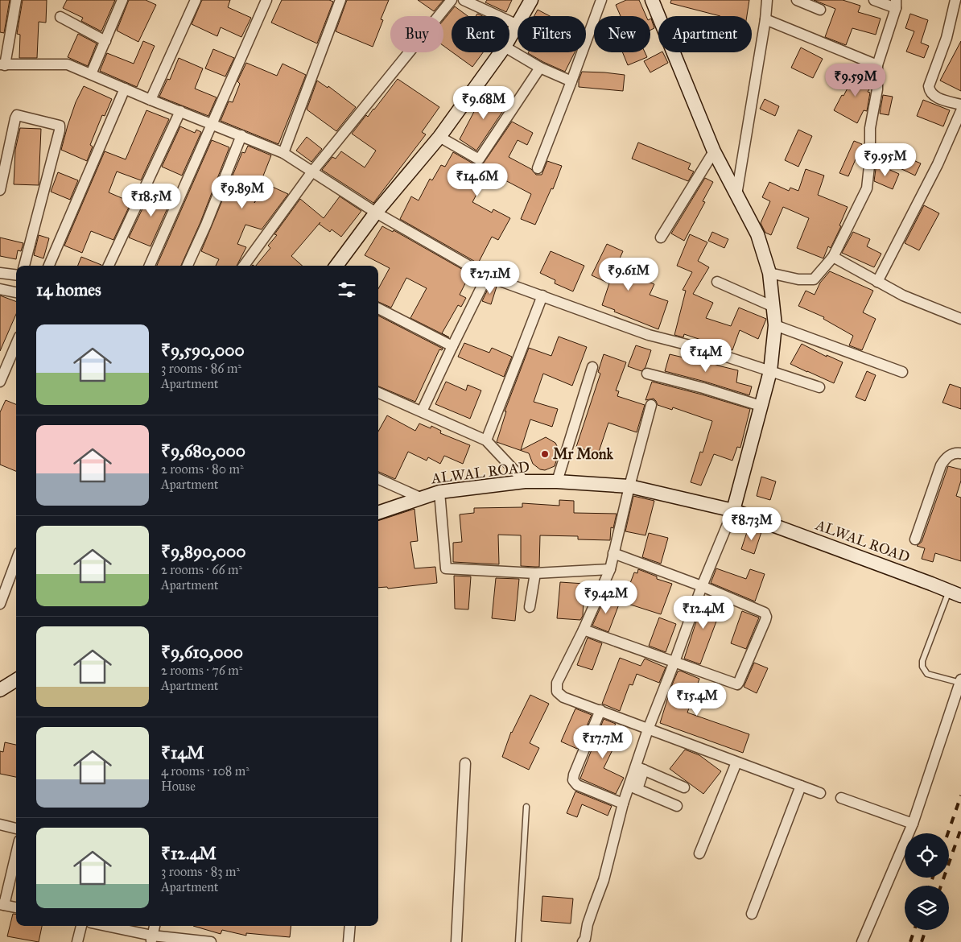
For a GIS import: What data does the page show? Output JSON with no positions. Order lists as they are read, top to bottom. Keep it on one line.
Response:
{"streets":{"street":["ALWAL ROAD"]},"places":["Mr Monk"],"page":{"chip":["Buy","Rent","Filters","New","Apartment"],"price":["₹9.59M","₹9.68M","₹9.95M","₹14.6M","₹9.89M","₹18.5M","₹9.61M","₹27.1M","₹14M","₹8.73M","₹9.42M","₹12.4M","₹15.4M","₹17.7M"],"heading":"14 homes","list":[{"name":"₹9,590,000","note":"3 rooms · 86 m² · Apartment"},{"name":"₹9,680,000","note":"2 rooms · 80 m² · Apartment"},{"name":"₹9,890,000","note":"2 rooms · 66 m² · Apartment"},{"name":"₹9,610,000","note":"2 rooms · 76 m² · Apartment"},{"name":"₹14M","note":"4 rooms · 108 m² · House"},{"name":"₹12.4M","note":"3 rooms · 83 m² · Apartment"}]}}
